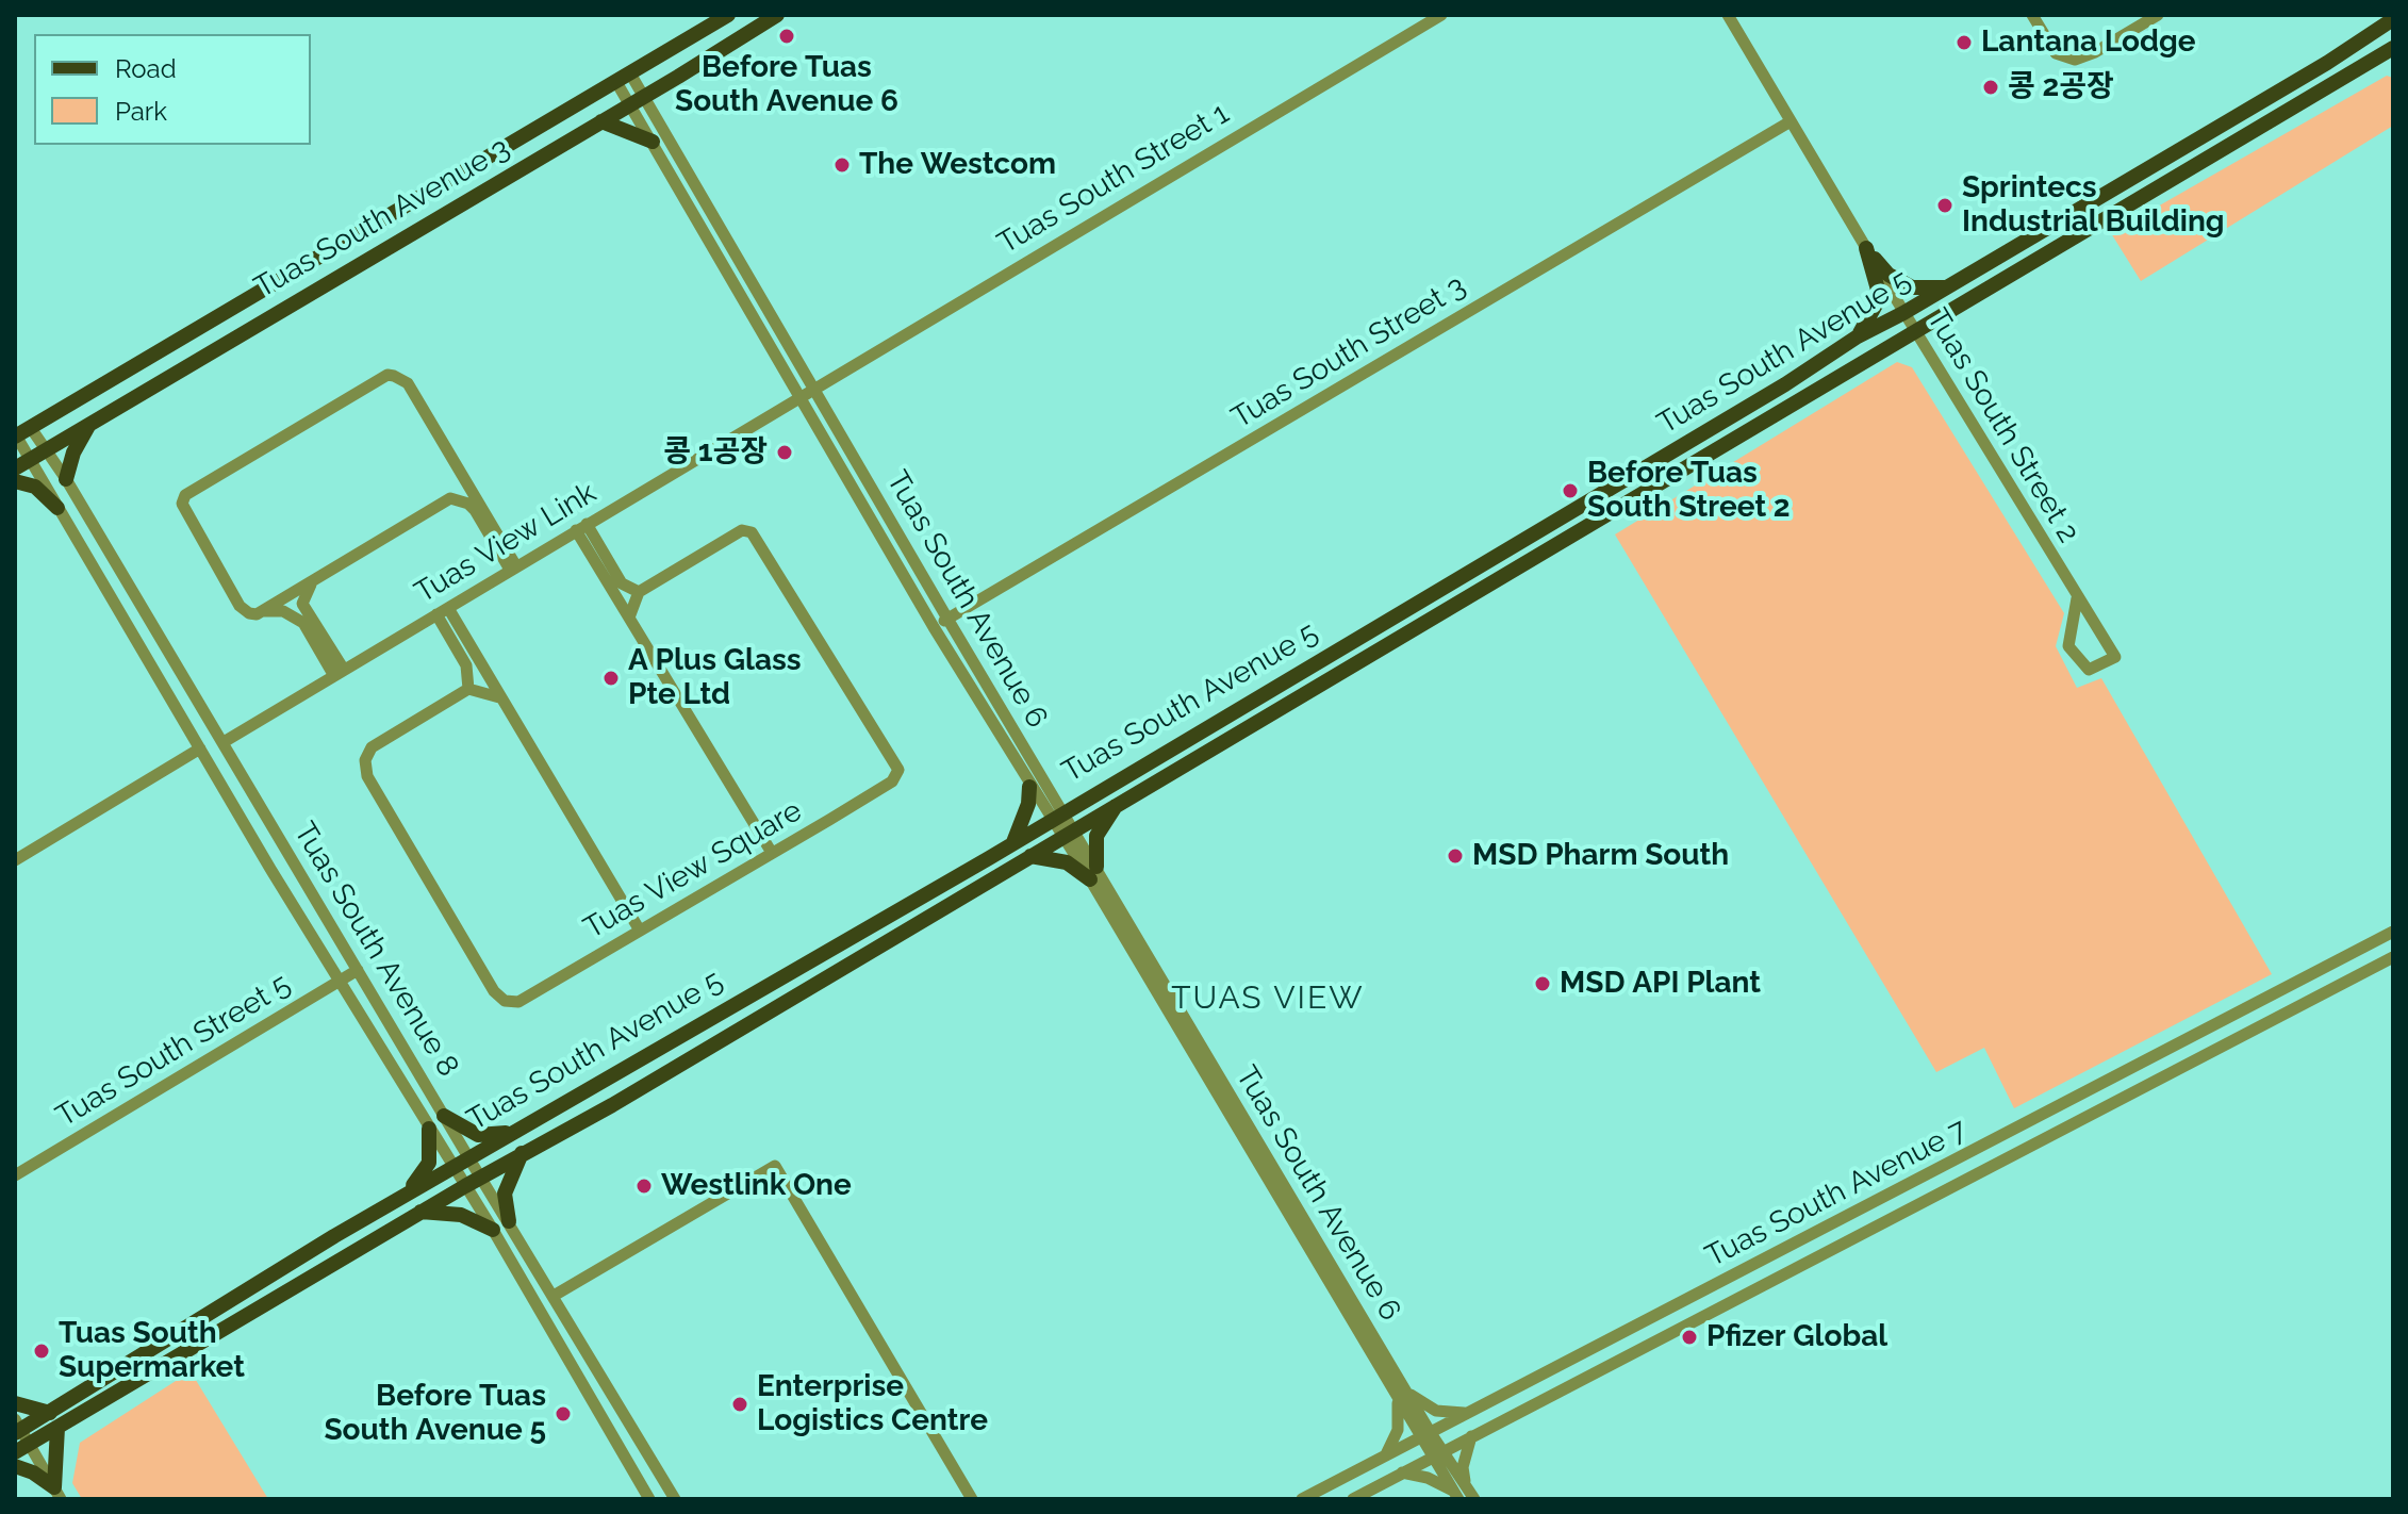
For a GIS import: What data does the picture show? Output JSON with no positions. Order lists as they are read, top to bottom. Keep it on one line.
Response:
{"streets":{"main road":["Tuas South Avenue 3","Tuas South Avenue 5"],"street":["Tuas South Street 1","Tuas South Street 3","Tuas South Street 2","Tuas View Link","Tuas South Avenue 6","Tuas View Square","Tuas South Avenue 8","Tuas South Street 5","Tuas South Avenue 7"]},"crossings":[["Tuas South Street 1","Tuas View Link"],["Tuas South Street 1","Tuas South Avenue 6"],["Tuas South Avenue 3","Tuas South Avenue 6"],["Tuas South Avenue 3","Tuas South Avenue 8"],["Tuas South Street 3","Tuas South Street 2"],["Tuas South Street 3","Tuas South Avenue 6"],["Tuas South Avenue 5","Tuas South Street 2"],["Tuas South Avenue 5","Tuas South Avenue 6"],["Tuas South Avenue 5","Tuas South Avenue 8"],["Tuas View Link","Tuas South Avenue 6"],["Tuas View Link","Tuas South Avenue 8"],["Tuas South Avenue 6","Tuas South Avenue 7"],["Tuas South Avenue 8","Tuas South Street 5"]],"districts":["TUAS VIEW"],"places":["Before Tuas South Avenue 6","Lantana Lodge","콩 2공장","The Westcom","Sprintecs Industrial Building","콩 1공장","Before Tuas South Street 2","A Plus Glass Pte Ltd","MSD Pharm South","MSD API Plant","Westlink One","Pfizer Global","Tuas South Supermarket","Enterprise Logistics Centre","Before Tuas South Avenue 5"],"legend":["Road","Park"]}
